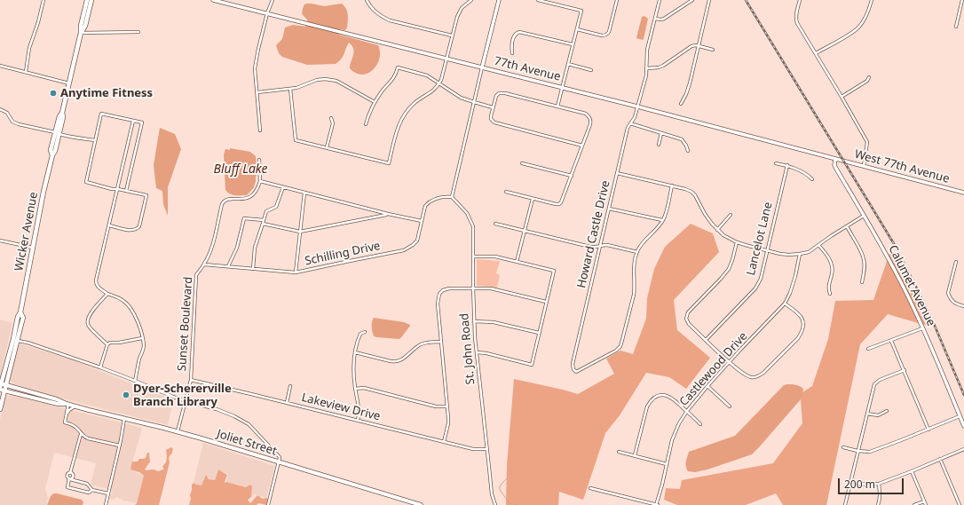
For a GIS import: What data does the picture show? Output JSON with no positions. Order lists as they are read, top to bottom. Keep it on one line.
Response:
{"streets":{"highway":["Wicker Avenue"],"main road":["Joliet Street"],"street":["77th Avenue","West 77th Avenue","Howard Castle Drive","Lancelot Lane","Schilling Drive","Calumet Avenue","Sunset Boulevard","St. John Road","Castlewood Drive","Lakeview Drive"]},"crossings":[["77th Avenue","West 77th Avenue"],["77th Avenue","Howard Castle Drive"],["77th Avenue","Calumet Avenue"],["West 77th Avenue","Calumet Avenue"],["Schilling Drive","Sunset Boulevard"],["Schilling Drive","St. John Road"],["Sunset Boulevard","Lakeview Drive"],["Sunset Boulevard","Joliet Street"],["St. John Road","Lakeview Drive"]],"water":["Bluff Lake"],"places":["Anytime Fitness","Dyer-Schererville Branch Library"],"scale_bar":"200 m"}
